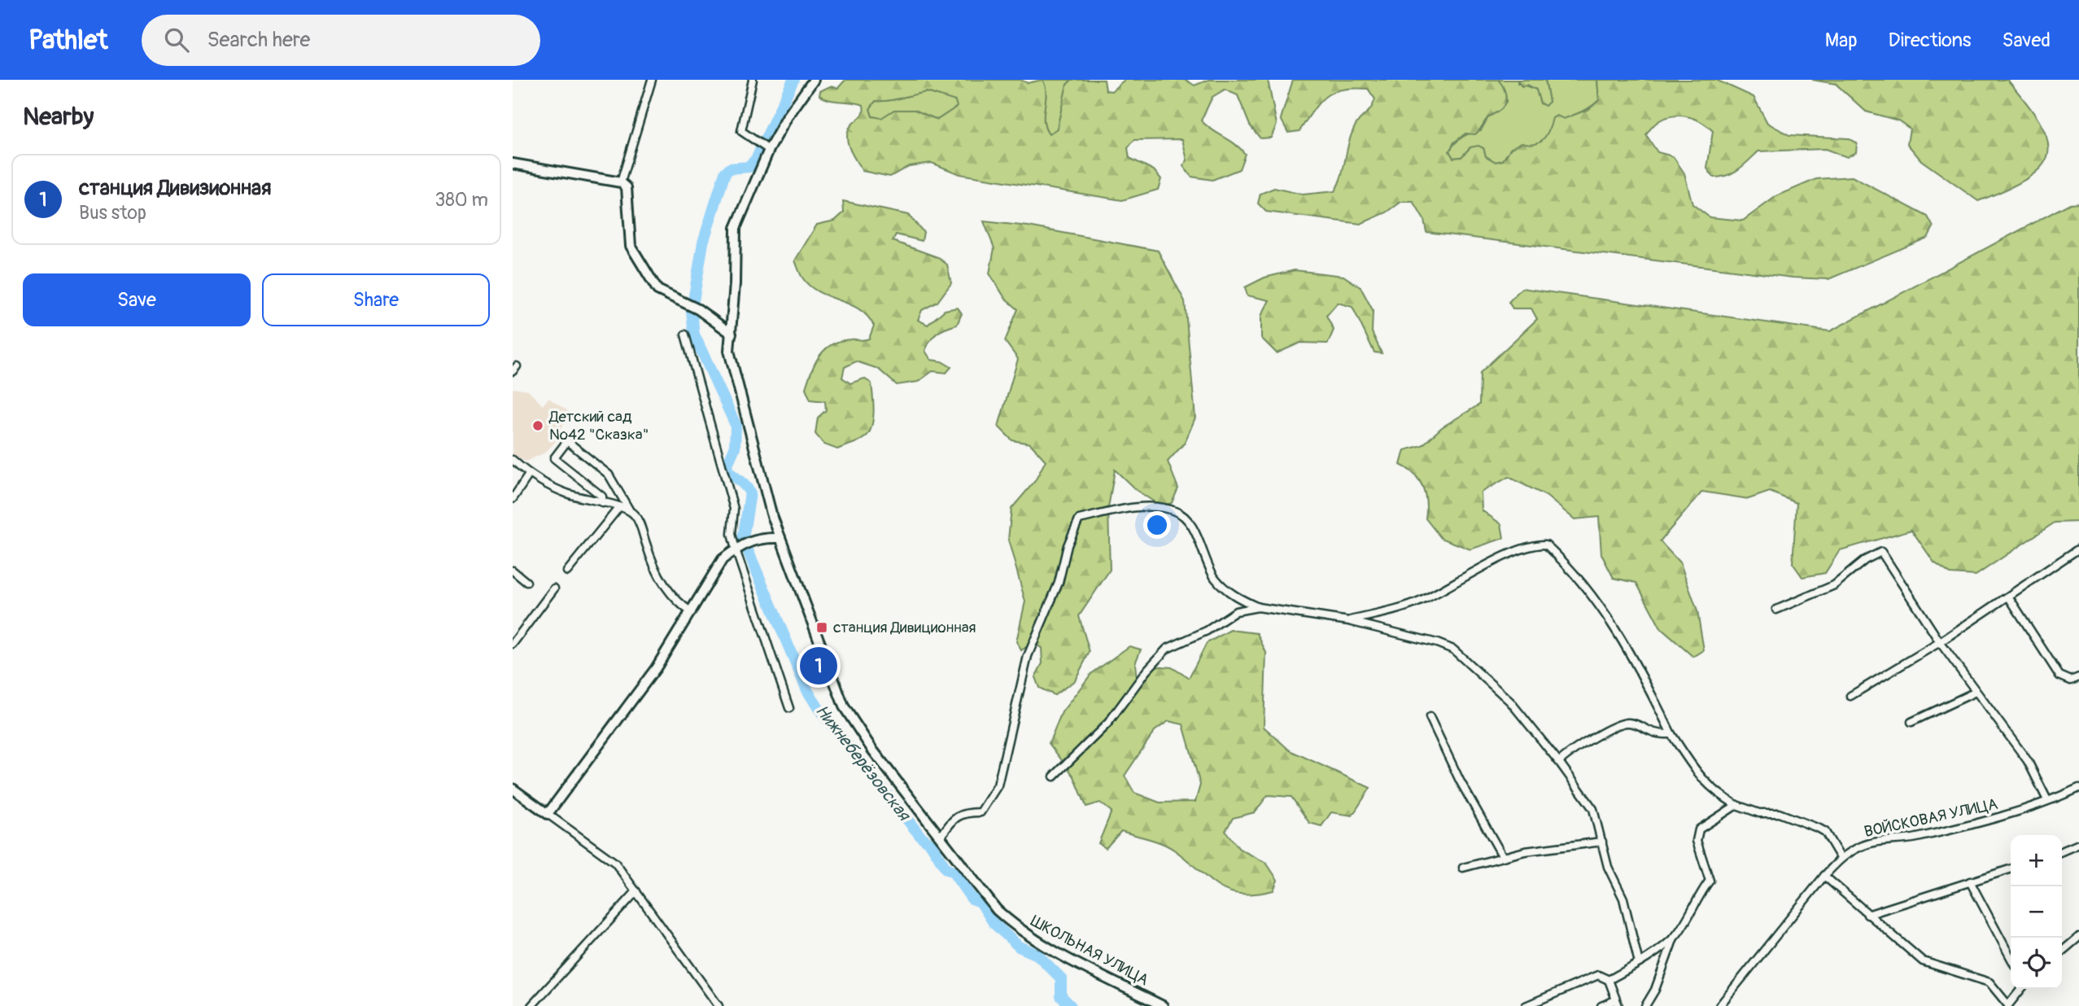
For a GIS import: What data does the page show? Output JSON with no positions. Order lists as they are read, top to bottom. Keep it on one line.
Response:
{"streets":{"street":["ВОЙСКОВАЯ УЛИЦА","ШКОЛЬНАЯ УЛИЦА"]},"water":["Нижнеберёзовская"],"places":{"other":["Детский сад №42 \"Сказка\""],"transit":["станция Дивиционная"]},"page":{"header":"Pathlet","search":"Search here","nav":["Map","Directions","Saved"],"heading":"Nearby","list":[{"mark":"1","name":"станция Дивизионная","note":"Bus stop","value":"380 m"}],"buttons":["Save","Share"],"pins":"1","map_buttons":["+","−"]}}
